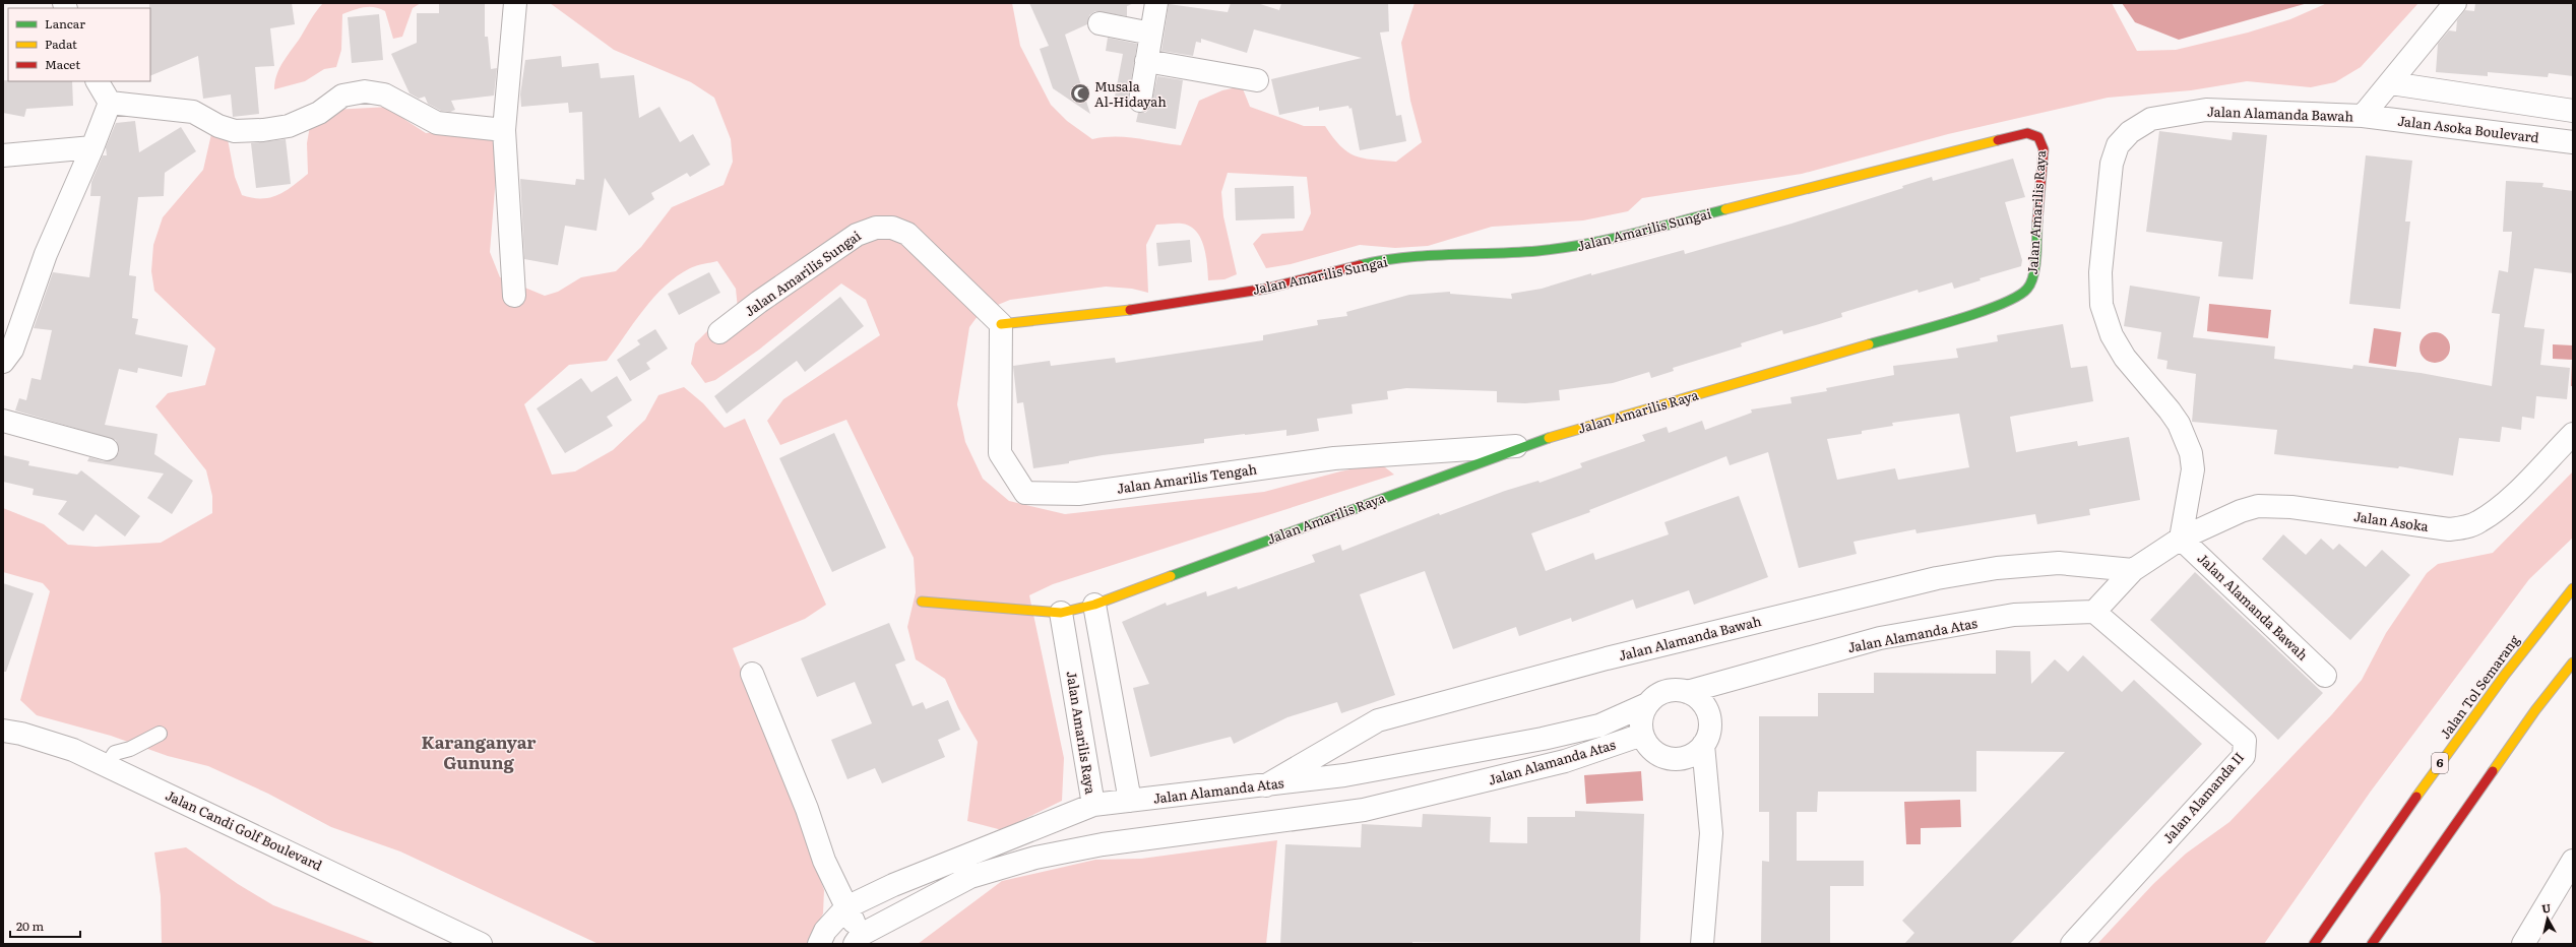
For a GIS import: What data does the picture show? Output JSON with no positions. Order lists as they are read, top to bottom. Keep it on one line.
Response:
{"streets":{"main road":["Jalan Amarilis Raya","Jalan Amarilis Sungai","Jalan Tol Semarang","6"],"street":["Jalan Alamanda Bawah","Jalan Asoka Boulevard","Jalan Amarilis Tengah","Jalan Asoka","Jalan Alamanda Atas","Jalan Alamanda II","Jalan Candi Golf Boulevard"]},"crossings":[["Jalan Alamanda Bawah","Jalan Asoka Boulevard"],["Jalan Alamanda Bawah","Jalan Asoka"],["Jalan Alamanda Bawah","Jalan Alamanda Atas"],["Jalan Amarilis Raya","Jalan Amarilis Sungai"],["Jalan Amarilis Raya","Jalan Amarilis Tengah"],["Jalan Amarilis Raya","Jalan Alamanda Atas"],["Jalan Amarilis Sungai","Jalan Amarilis Tengah"],["Jalan Alamanda Atas","Jalan Alamanda II"]],"districts":["Karanganyar Gunung"],"places":{"mosque":["Musala Al-Hidayah"]},"legend":["Lancar","Padat","Macet"],"scale_bar":"20 m","north":"top"}
